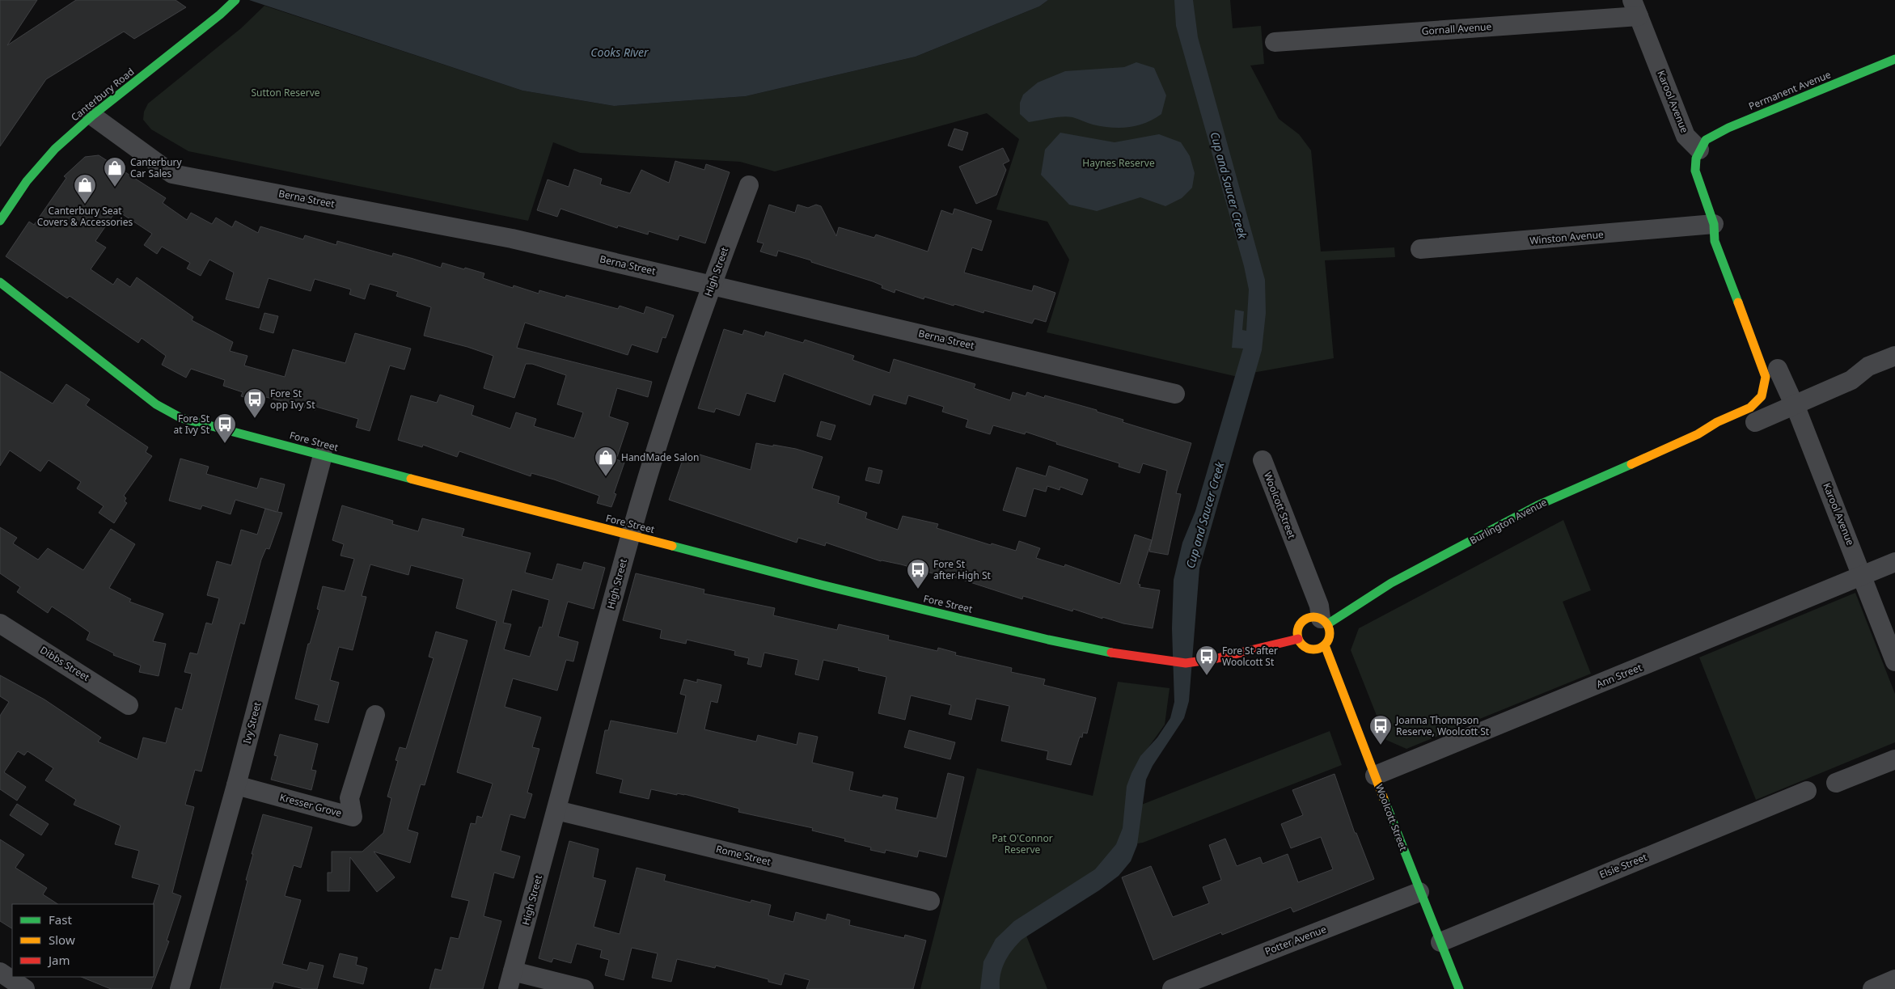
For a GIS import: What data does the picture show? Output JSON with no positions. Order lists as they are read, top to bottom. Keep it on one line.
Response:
{"streets":{"main road":["Permanent Avenue","Canterbury Road","Fore Street","Woolcott Street","Burlington Avenue"],"street":["Gornall Avenue","Karool Avenue","Berna Street","Winston Avenue","High Street","Dibbs Street","Ann Street","Ivy Street","Kresser Grove","Rome Street","Elsie Street","Potter Avenue"]},"crossings":[["Gornall Avenue","Karool Avenue"],["Permanent Avenue","Karool Avenue"],["Canterbury Road","Berna Street"],["Karool Avenue","Ann Street"],["Berna Street","High Street"],["Winston Avenue","Burlington Avenue"],["High Street","Fore Street"],["High Street","Rome Street"],["Fore Street","Woolcott Street"],["Fore Street","Burlington Avenue"],["Fore Street","Ivy Street"],["Woolcott Street","Burlington Avenue"],["Woolcott Street","Ann Street"],["Woolcott Street","Elsie Street"],["Woolcott Street","Potter Avenue"],["Ivy Street","Kresser Grove"]],"water":["Cooks River","Cup and Saucer Creek"],"parks":["Sutton Reserve","Haynes Reserve","Pat O'Connor Reserve"],"places":{"shop":["Canterbury Car Sales","Canterbury Seat Covers & Accessories","HandMade Salon"],"bus stop":["Fore St opp Ivy St","Fore St at Ivy St","Fore St after High St","Fore St after Woolcott St","Joanna Thompson Reserve, Woolcott St"]},"legend":["Fast","Slow","Jam"]}
